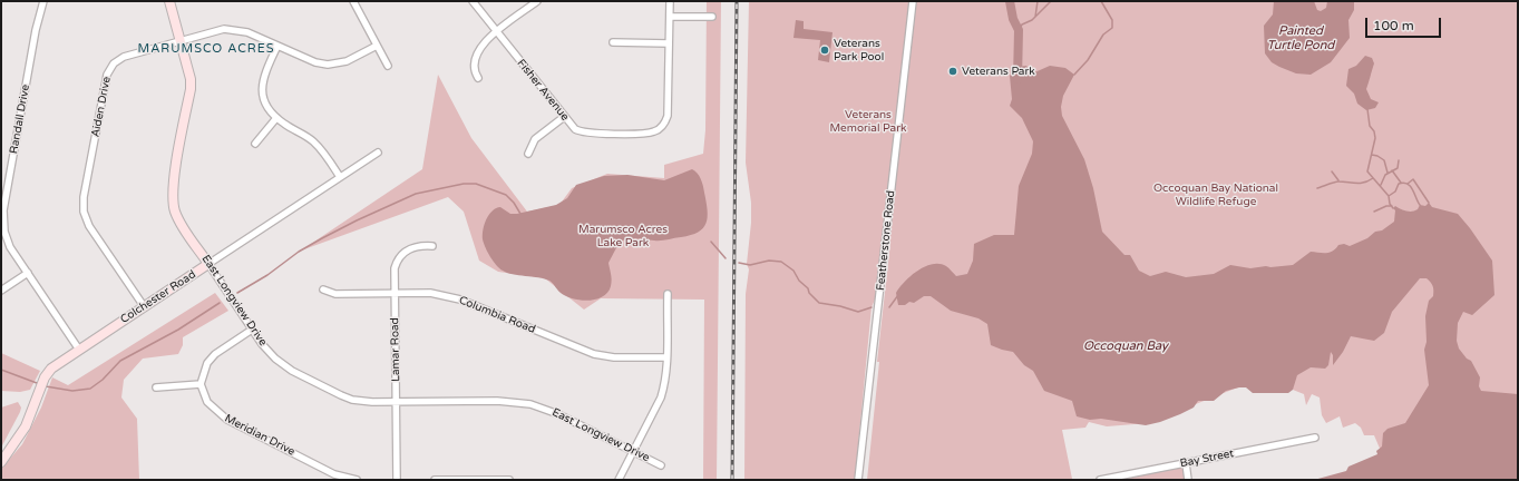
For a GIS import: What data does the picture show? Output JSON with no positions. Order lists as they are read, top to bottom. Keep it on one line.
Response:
{"streets":{"street":["Fisher Avenue","Aiden Drive","Randall Drive","Featherstone Road","Colchester Road","East Longview Drive","Columbia Road","Lamar Road","Meridian Drive","Bay Street"]},"crossings":[["Aiden Drive","Colchester Road"],["Aiden Drive","East Longview Drive"],["Randall Drive","Colchester Road"],["Colchester Road","East Longview Drive"],["East Longview Drive","Lamar Road"],["Columbia Road","Lamar Road"]],"districts":["MARUMSCO ACRES"],"water":["Painted Turtle Pond","Occoquan Bay"],"parks":["Veterans Memorial Park","Occoquan Bay National Wildlife Refuge","Marumsco Acres Lake Park"],"places":["Veterans Park Pool","Veterans Park"],"scale_bar":"100 m"}
